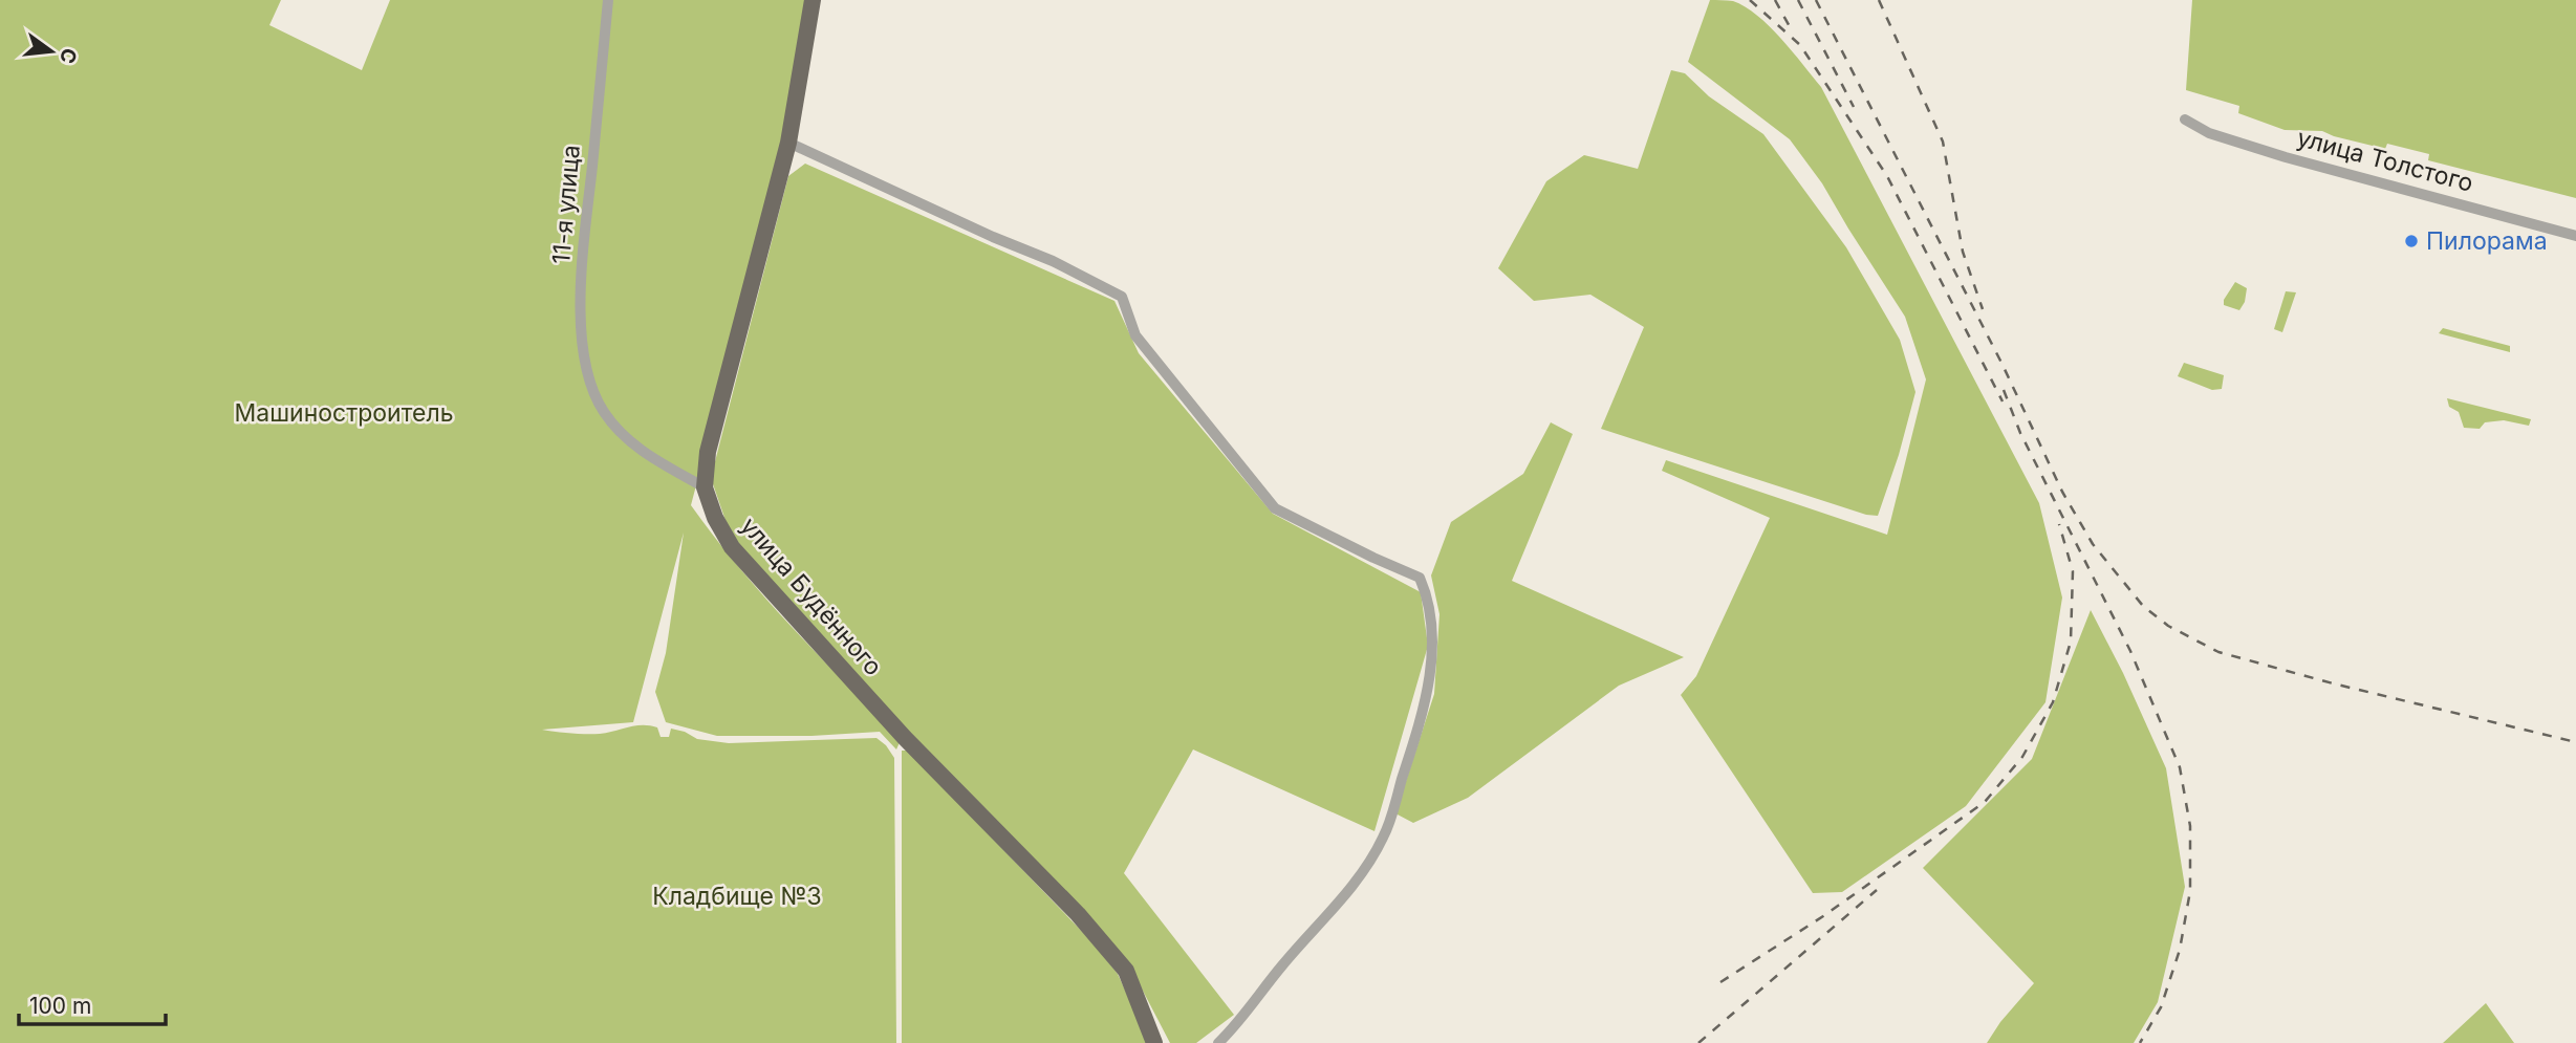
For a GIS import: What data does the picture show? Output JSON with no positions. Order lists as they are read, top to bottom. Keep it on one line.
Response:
{"streets":{"main road":["улица Будённого"],"street":["улица Толстого","11-я улица"]},"crossings":[["11-я улица","улица Будённого"]],"parks":["Машиностроитель","Кладбище №3"],"places":["Пилорама"],"scale_bar":"100 m","north":"right"}
